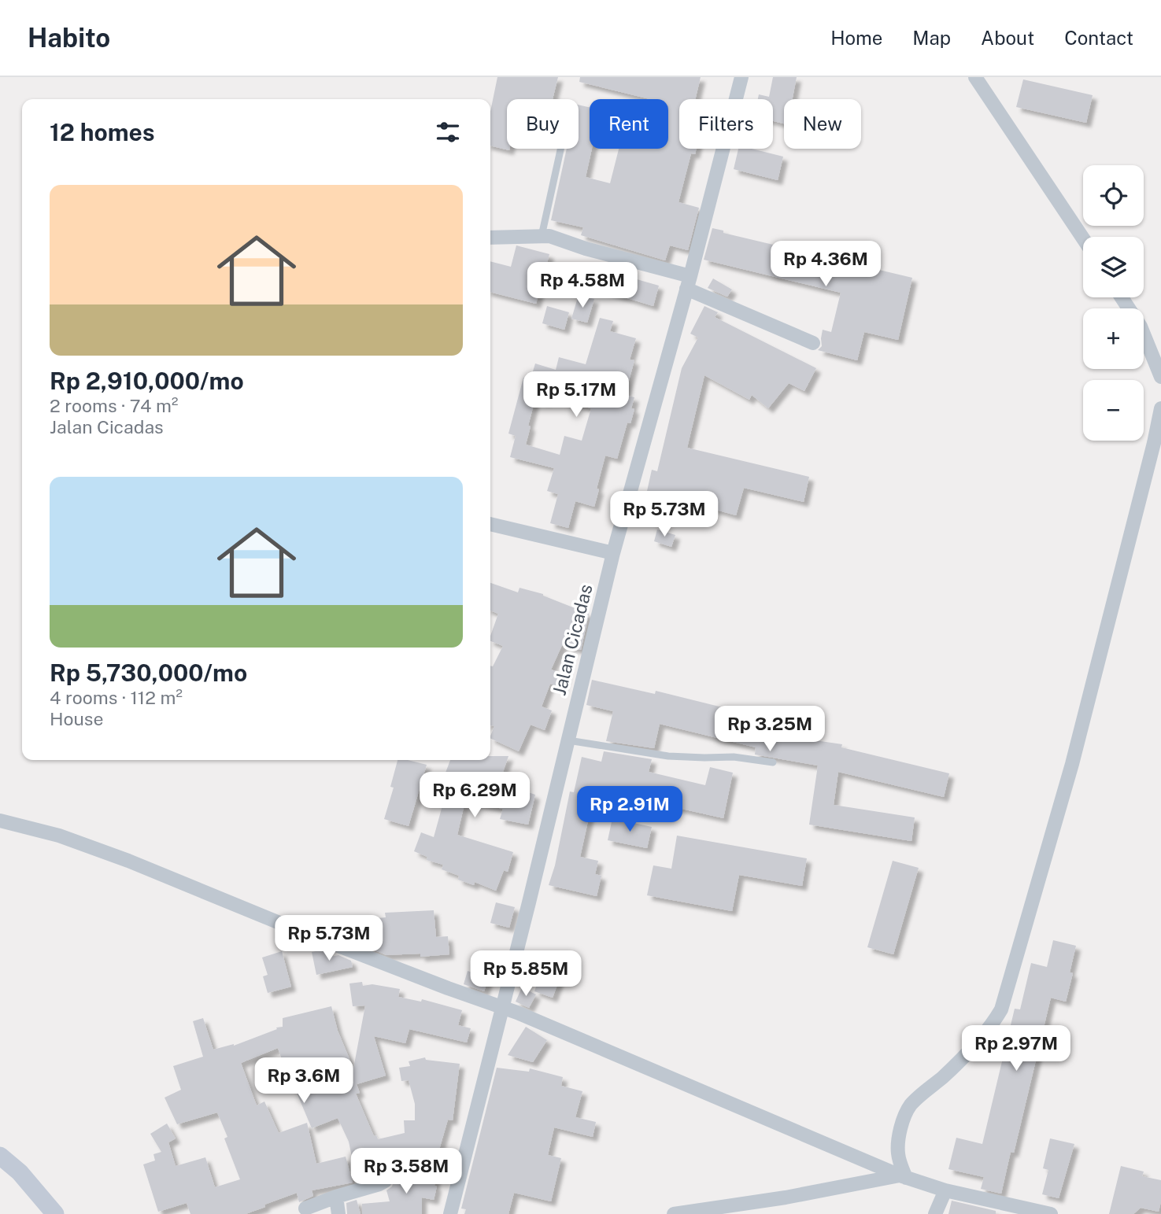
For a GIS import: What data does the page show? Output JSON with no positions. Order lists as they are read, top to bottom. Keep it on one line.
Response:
{"streets":{"street":["Jalan Cicadas"]},"page":{"header":"Habito","nav":["Home","Map","About","Contact"],"chip":["Buy","Rent","Filters","New"],"heading":"12 homes","map_buttons":["+","−"],"list":[{"name":"Rp 2,910,000/mo","note":"2 rooms · 74 m² · Jalan Cicadas"},{"name":"Rp 5,730,000/mo","note":"4 rooms · 112 m² · House"}],"price":["Rp 4.36M","Rp 4.58M","Rp 5.17M","Rp 5.73M","Rp 3.25M","Rp 6.29M","Rp 2.91M","Rp 5.73M","Rp 5.85M","Rp 2.97M","Rp 3.6M","Rp 3.58M"]}}
